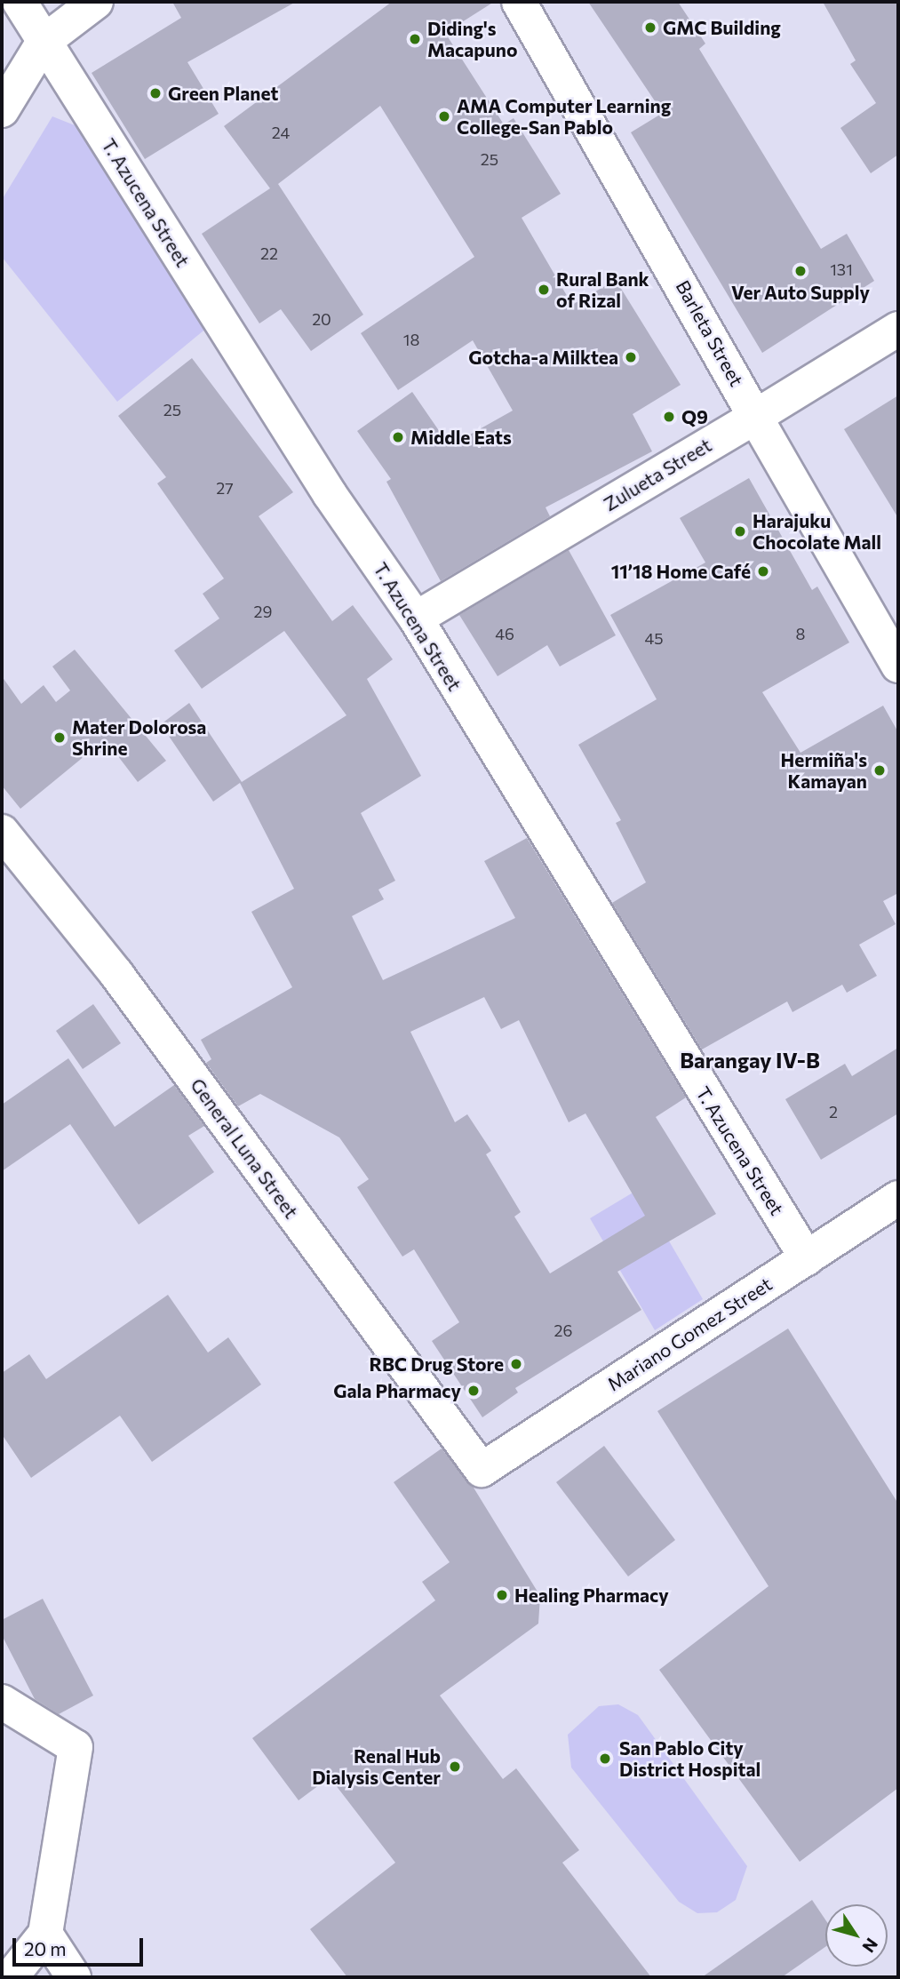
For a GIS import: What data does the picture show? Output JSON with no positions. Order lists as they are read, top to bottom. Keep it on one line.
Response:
{"streets":{"street":["T. Azucena Street","Barleta Street","Zulueta Street","General Luna Street","Mariano Gomez Street"]},"crossings":[["T. Azucena Street","Zulueta Street"],["T. Azucena Street","Mariano Gomez Street"],["Barleta Street","Zulueta Street"],["General Luna Street","Mariano Gomez Street"]],"districts":["Barangay IV-B"],"places":["GMC Building","Diding's Macapuno","Green Planet","AMA Computer Learning College-San Pablo","Ver Auto Supply","Rural Bank of Rizal","Gotcha-a Milktea","Q9","Middle Eats","Harajuku Chocolate Mall","11’18 Home Café","Mater Dolorosa Shrine","Hermiña's Kamayan","RBC Drug Store","Gala Pharmacy","Healing Pharmacy","San Pablo City District Hospital","Renal Hub Dialysis Center"],"house_numbers":["24","25","22","131","20","18","25","27","29","46","8","45","2","26"],"scale_bar":"20 m","north":"bottom right"}
